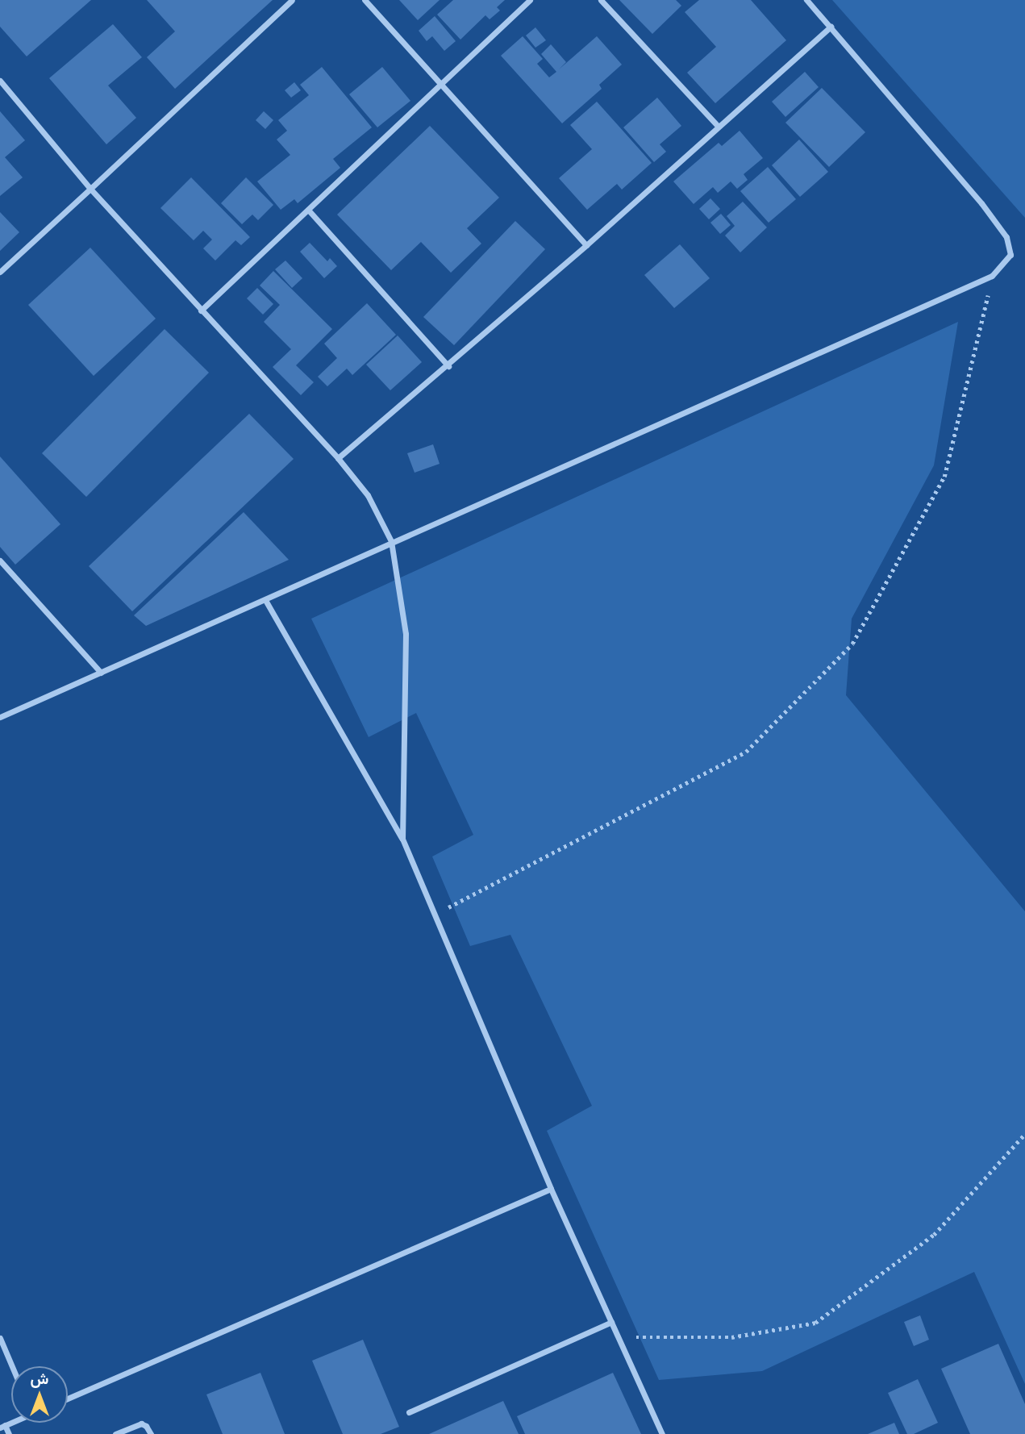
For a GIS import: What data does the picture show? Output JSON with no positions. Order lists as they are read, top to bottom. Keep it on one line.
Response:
{"north":"top"}
